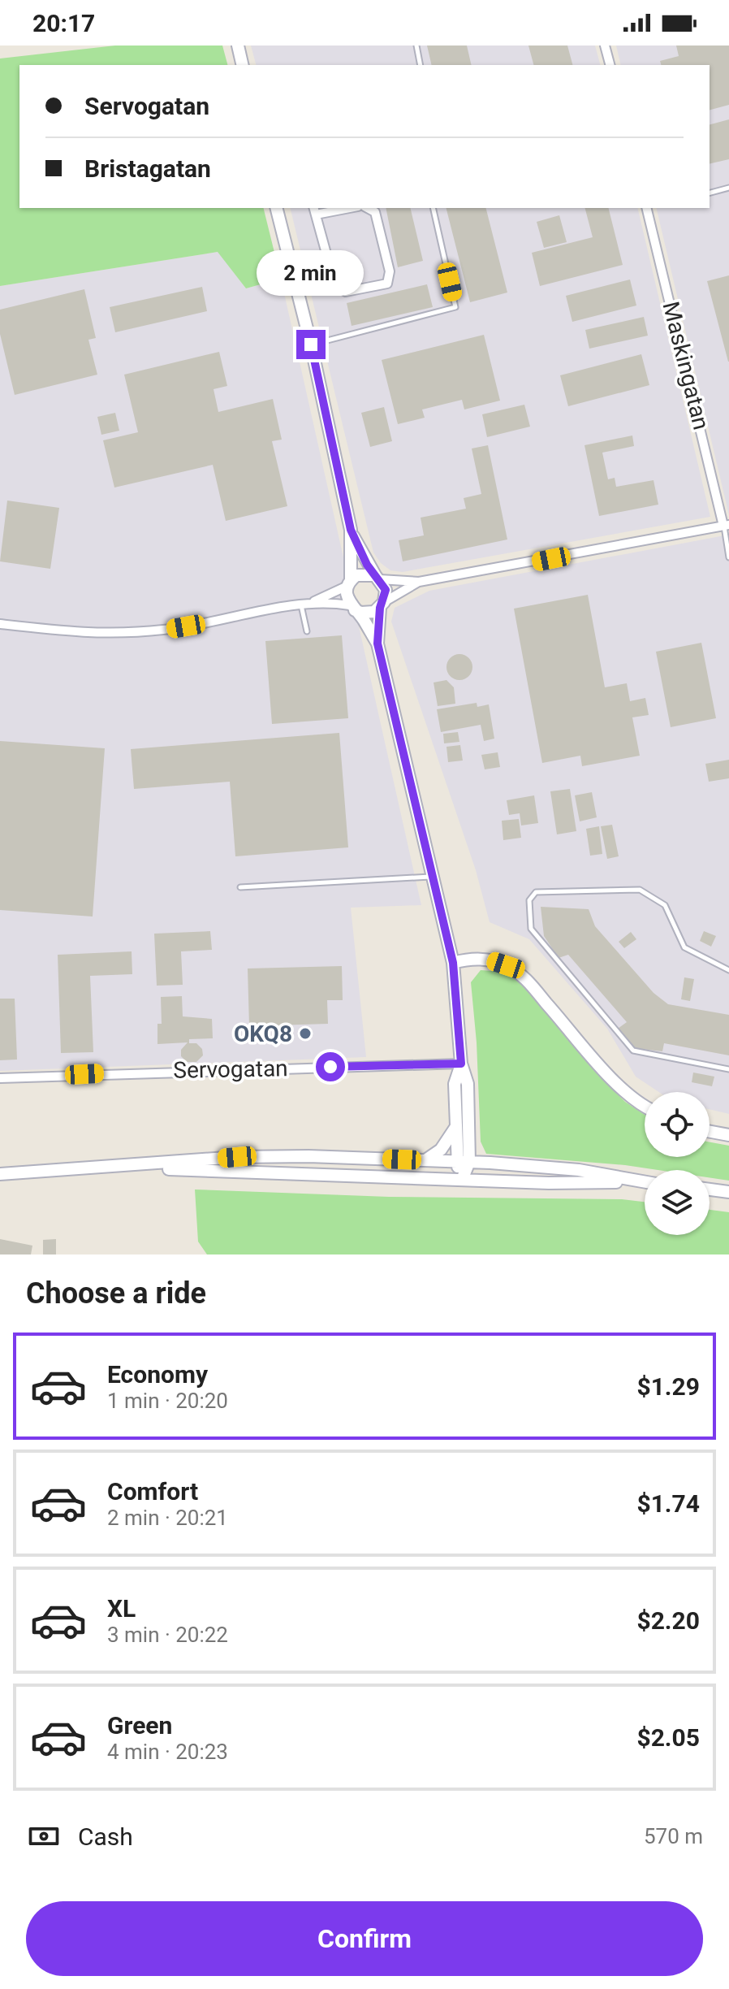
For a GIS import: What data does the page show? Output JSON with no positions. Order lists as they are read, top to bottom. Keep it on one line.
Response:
{"streets":{"street":["Maskingatan","Servogatan"]},"places":["OKQ8"],"page":{"status":"20:17","banner":["Servogatan","Bristagatan"],"bubble":"2 min","heading":"Choose a ride","list":[{"name":"Economy","note":"1 min · 20:20","value":"$1.29"},{"name":"Comfort","note":"2 min · 20:21","value":"$1.74"},{"name":"XL","note":"3 min · 20:22","value":"$2.20"},{"name":"Green","note":"4 min · 20:23","value":"$2.05"}],"pay":["Cash","570 m"],"buttons":"Confirm"}}
